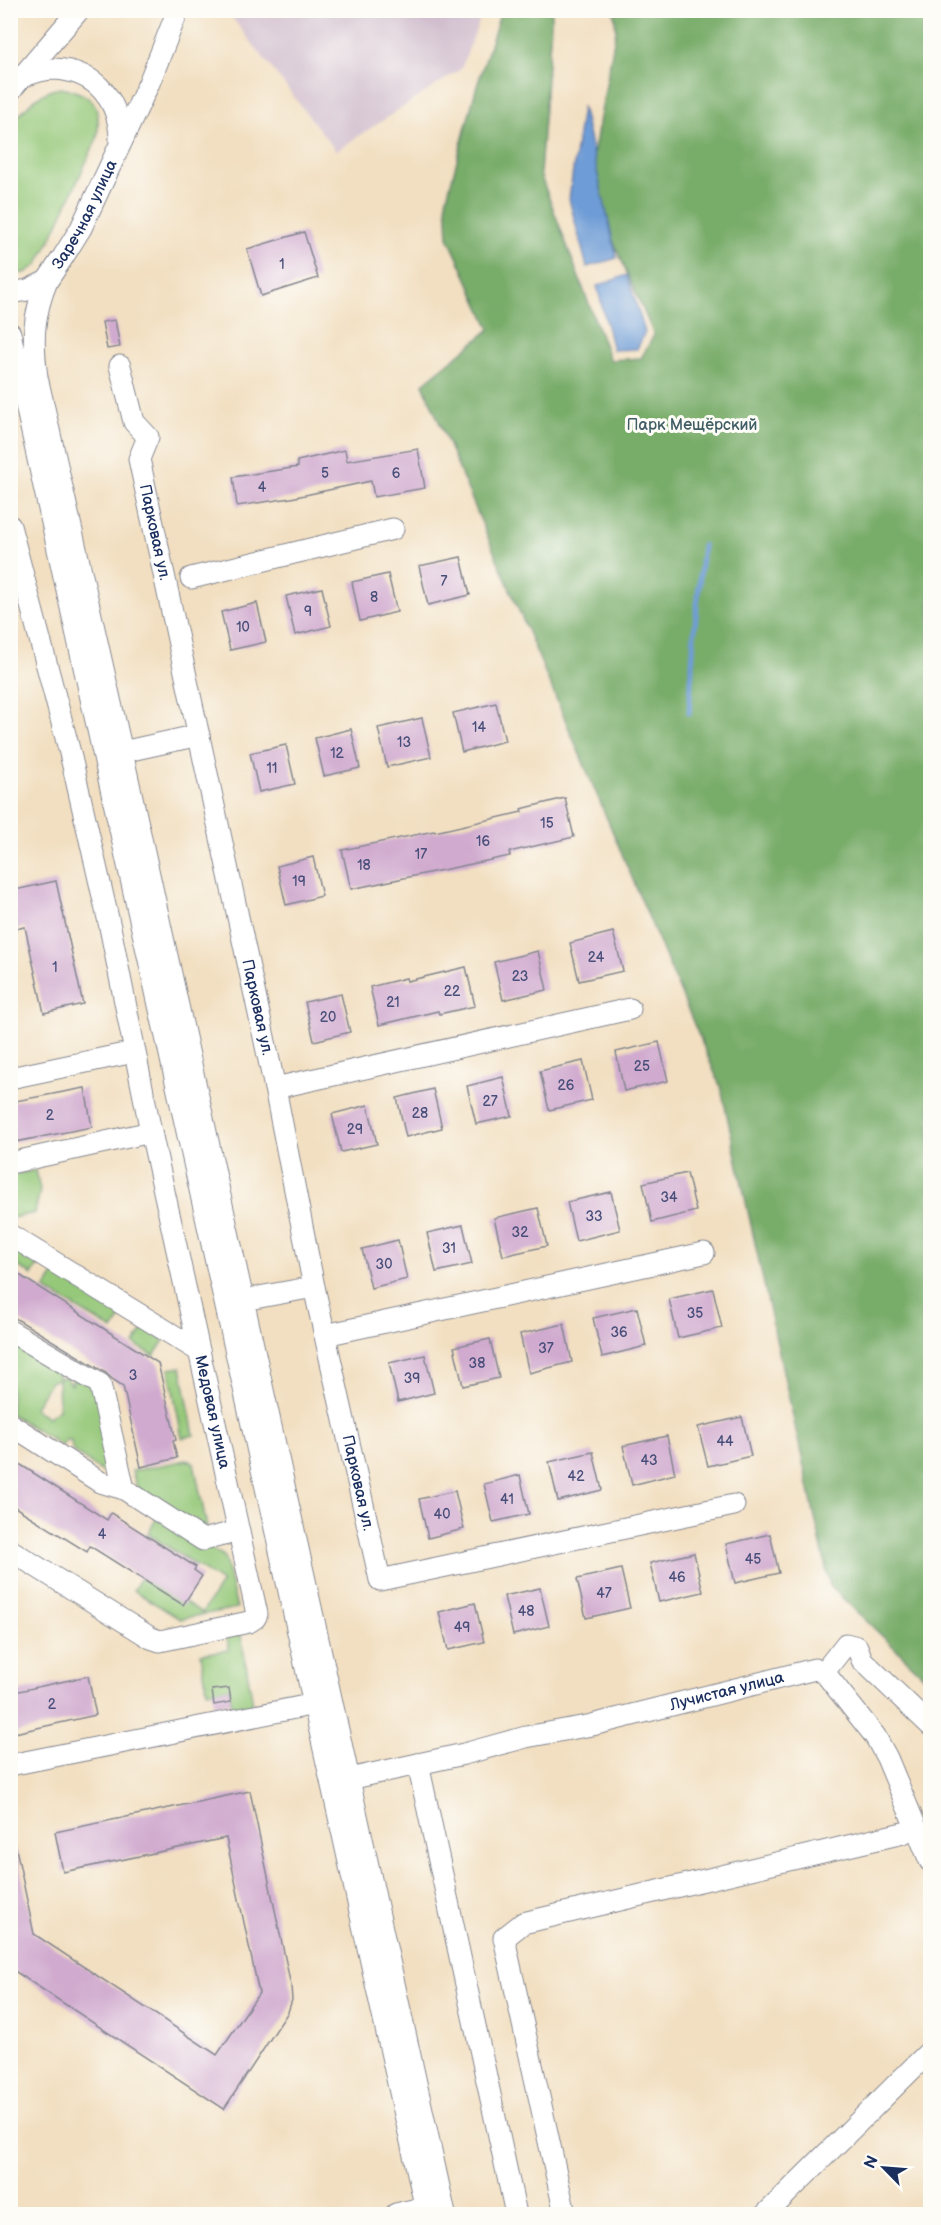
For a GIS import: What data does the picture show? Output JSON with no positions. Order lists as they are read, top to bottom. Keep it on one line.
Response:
{"streets":{"street":["Заречная улица","Парковая ул.","Медовая улица","Лучистая улица"]},"parks":["Парк Мещёрский"],"house_numbers":["1","5","6","4","7","8","9","10","14","13","12","11","15","16","17","18","19","24","1","23","22","21","20","25","26","27","28","2","29","34","33","32","31","30","35","36","37","38","3","39","44","43","42","41","40","4","45","46","47","48","49","2"],"north":"top left"}
